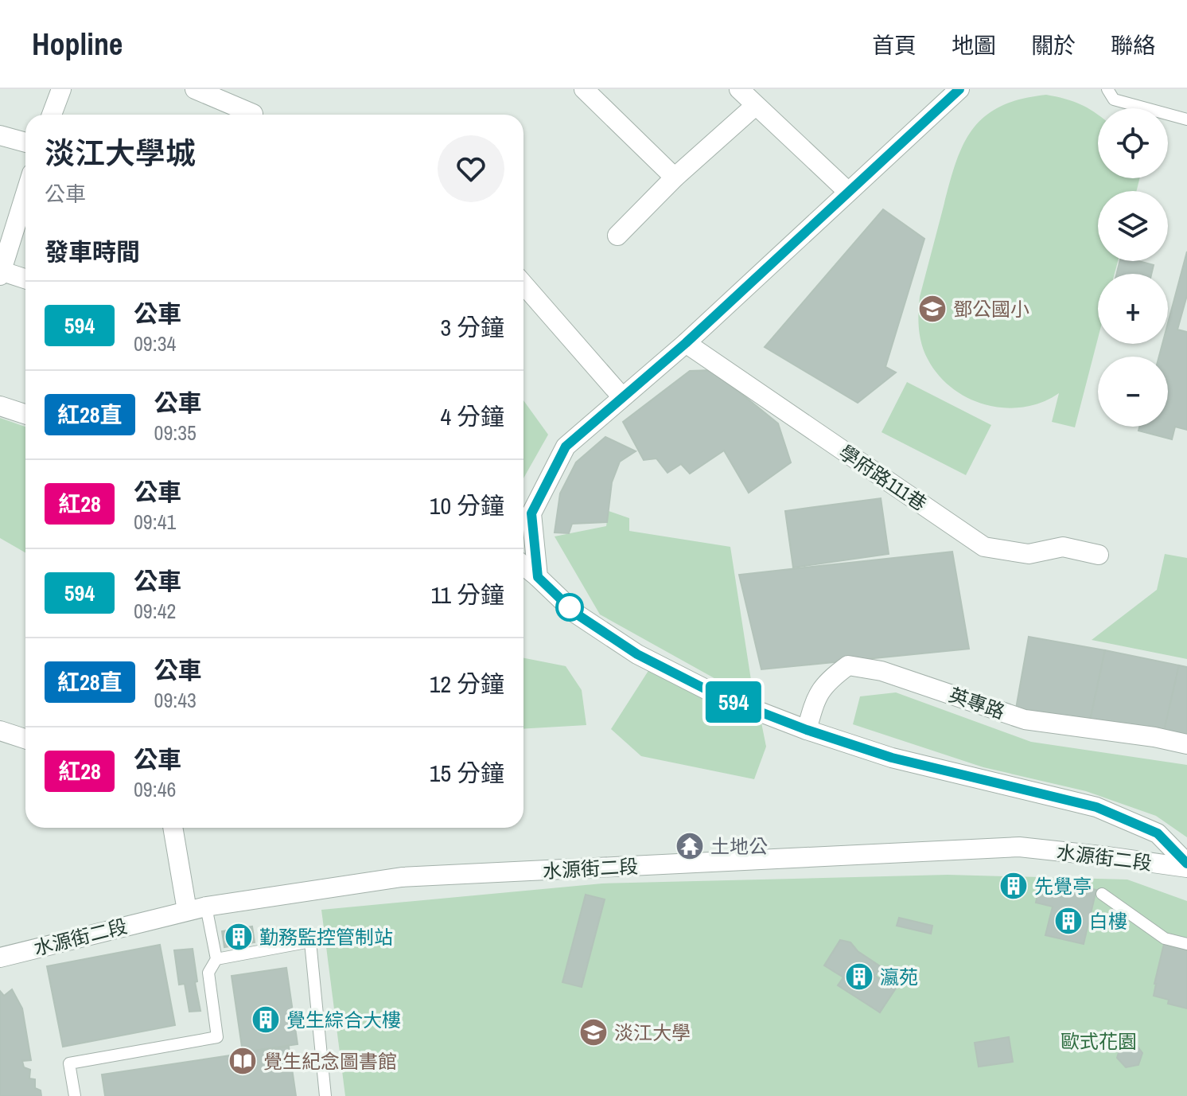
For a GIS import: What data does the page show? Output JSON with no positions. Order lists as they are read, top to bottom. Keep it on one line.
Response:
{"streets":{"street":["學府路111巷","英專路","水源街二段"]},"parks":["歐式花園"],"places":{"school or university":["鄧公國小","淡江大學"],"temple":["土地公"],"building":["先覺亭","白樓","勤務監控管制站","瀛苑","覺生綜合大樓"],"library":["覺生紀念圖書館"]},"lines":["bus line 594"],"page":{"header":"Hopline","nav":["首頁","地圖","關於","聯絡"],"on_map":"594","map_buttons":["+","−"],"heading":[["淡江大學城","公車"],"發車時間"],"list":[{"mark":"594","name":"公車","note":"09:34","value":"3 分鐘"},{"mark":"紅28直","name":"公車","note":"09:35","value":"4 分鐘"},{"mark":"紅28","name":"公車","note":"09:41","value":"10 分鐘"},{"mark":"594","name":"公車","note":"09:42","value":"11 分鐘"},{"mark":"紅28直","name":"公車","note":"09:43","value":"12 分鐘"},{"mark":"紅28","name":"公車","note":"09:46","value":"15 分鐘"}]}}
